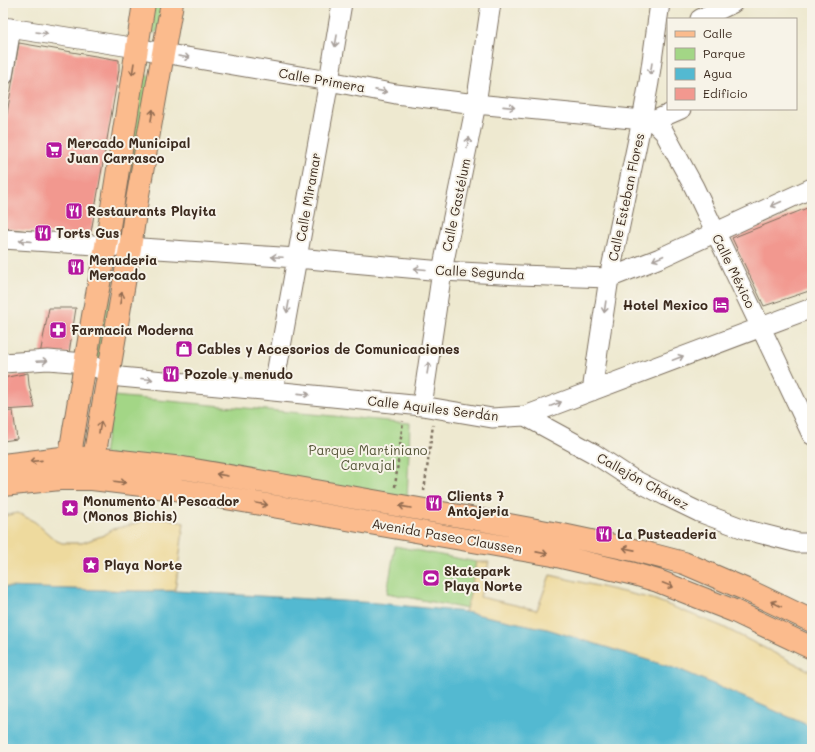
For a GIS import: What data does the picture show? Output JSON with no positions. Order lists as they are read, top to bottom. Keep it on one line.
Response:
{"streets":{"main road":["Avenida Paseo Claussen"],"street":["Calle Primera","Calle Miramar","Calle Esteban Flores","Calle Gastélum","Calle México","Calle Segunda","Calle Aquiles Serdán","Callejón Chávez"]},"crossings":[["Calle Primera","Calle Miramar"],["Calle Primera","Calle Esteban Flores"],["Calle Primera","Calle Gastélum"],["Calle Primera","Calle México"],["Calle Miramar","Calle Segunda"],["Calle Miramar","Calle Aquiles Serdán"],["Calle Esteban Flores","Calle México"],["Calle Esteban Flores","Calle Segunda"],["Calle Esteban Flores","Calle Aquiles Serdán"],["Calle Gastélum","Calle Segunda"],["Calle Gastélum","Calle Aquiles Serdán"],["Calle México","Calle Segunda"],["Calle México","Calle Aquiles Serdán"],["Calle Aquiles Serdán","Callejón Chávez"]],"one_way":["Calle Primera","Calle Miramar","Calle Esteban Flores","Calle Gastélum","Calle Segunda","Calle Aquiles Serdán"],"parks":["Parque Martiniano Carvajal"],"places":{"supermarket":["Mercado Municipal Juan Carrasco"],"restaurant":["Restaurants Playita","Torts Gus","Menuderia Mercado","Pozole y menudo","Clients 7 Antojeria","La Pusteaderia"],"hotel":["Hotel Mexico"],"pharmacy":["Farmacia Moderna"],"shop":["Cables y Accesorios de Comunicaciones"],"place":["Monumento Al Pescador (Monos Bichis)","Playa Norte"],"sports":["Skatepark Playa Norte"]},"legend":["Calle","Parque","Agua","Edificio"]}
